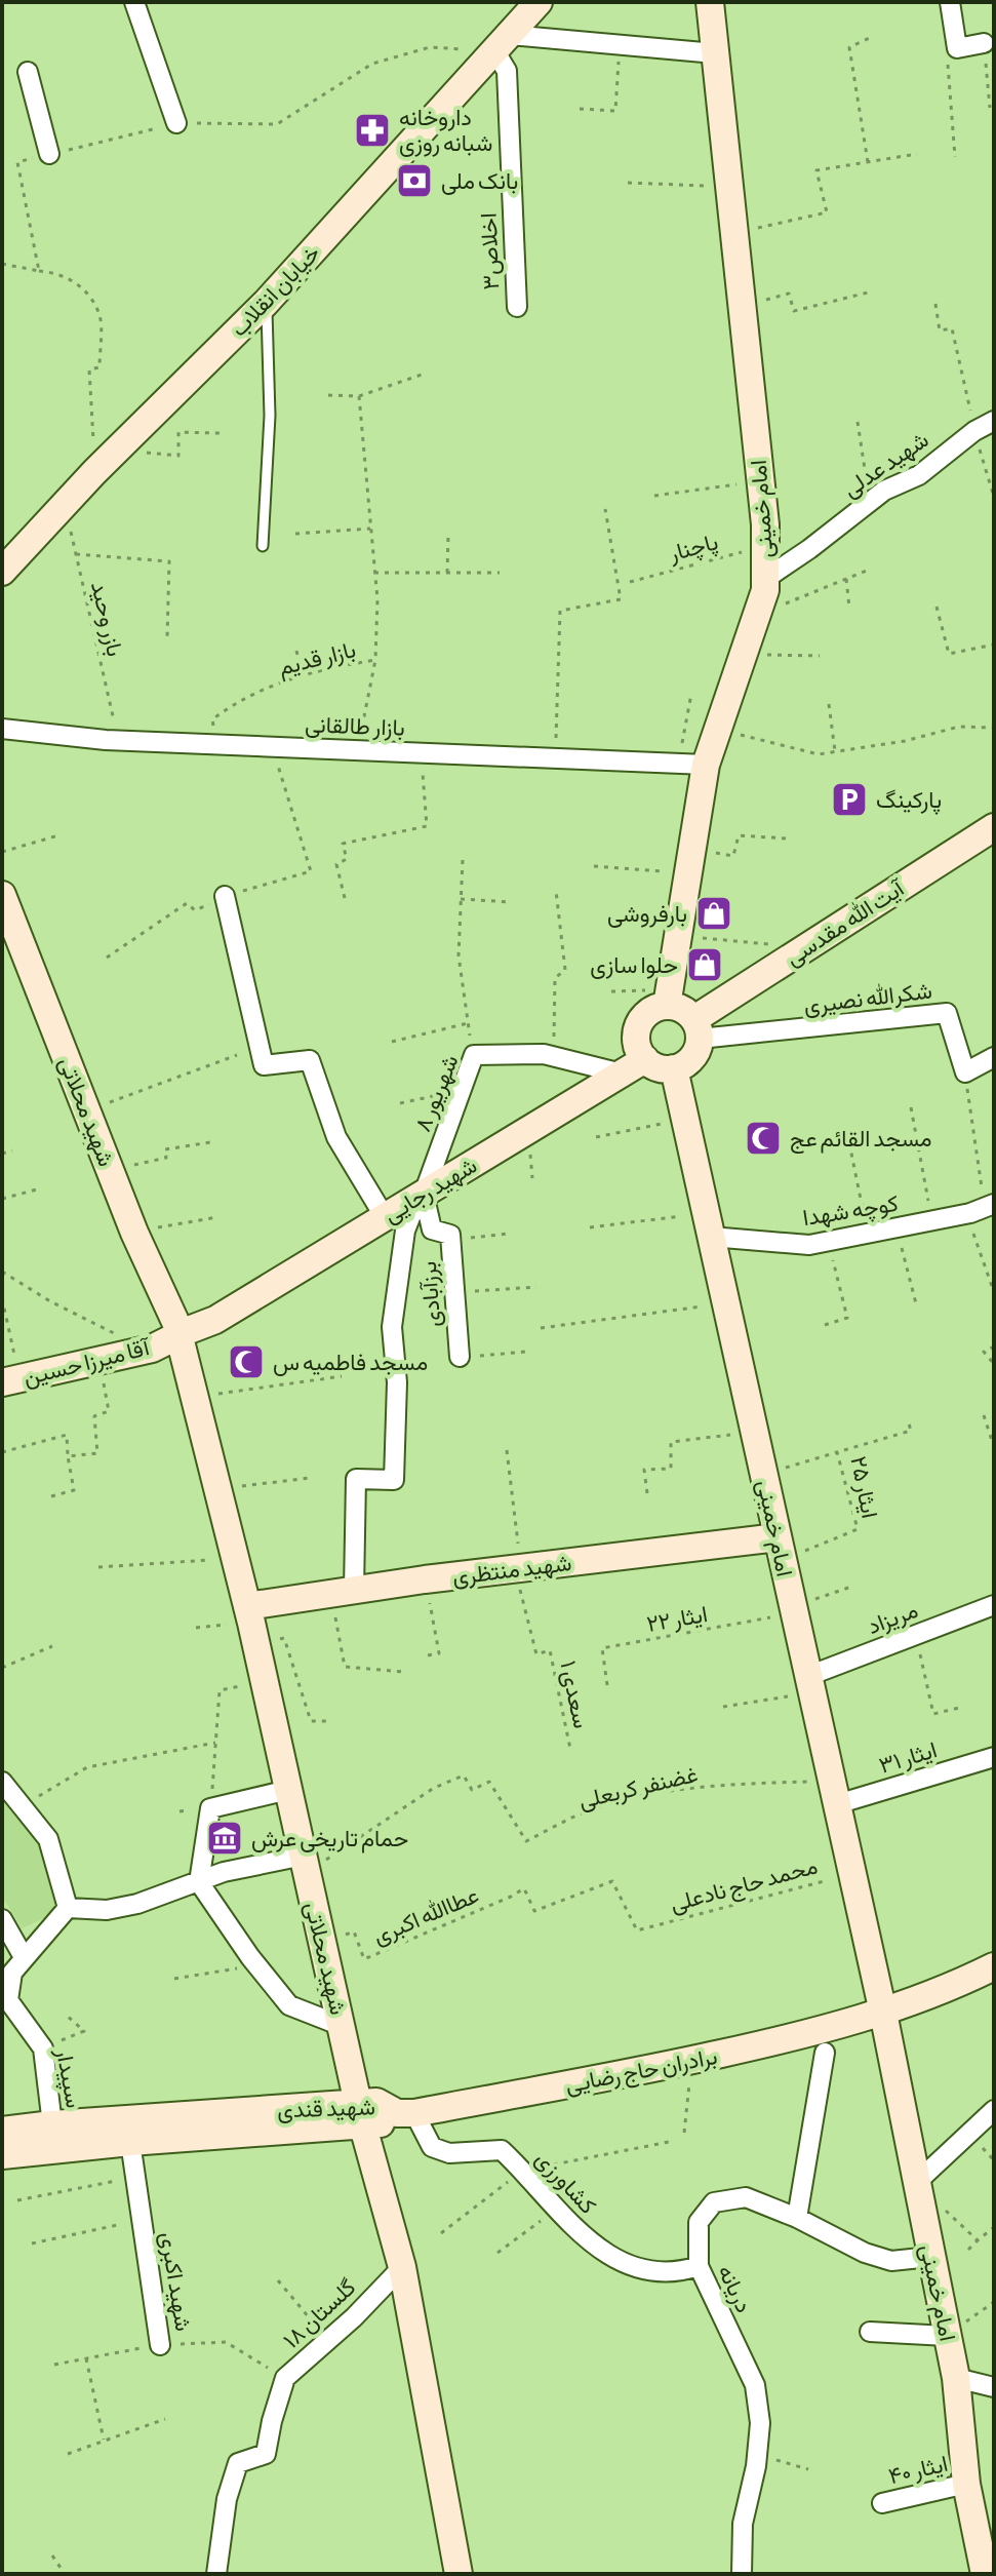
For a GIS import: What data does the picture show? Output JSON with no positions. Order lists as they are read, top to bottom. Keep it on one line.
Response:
{"streets":{"main road":["خیابان انقلاب","امام خمینی","آیت الله مقدسی","شهید محلاتی","شهید رجایی","آقا میرزا حسین","شهید منتظری","برادران حاج رضایی","شهید قندی"],"street":["اخلاص۳","شهید عدلی","بازار طالقانی","شکرالله نصیری","۸ شهریور","کوچه شهدا","برزآبادی","مریزاد","ایثار ۳۱","سپیدار","کشاورزی","شهید اکبری","دریانه","گلستان ۱۸","ایثار ۴۰"],"path":["پاچنار","بازر وحید","بازار قدیم","ایثار ۲۵","ایثار ۲۲","سعدی ۱","غضنفر کربعلی","محمد حاج نادعلی","عطاالله اکبری"]},"crossings":[["اخلاص۳","خیابان انقلاب"],["خیابان انقلاب","بازر وحید"],["شهید عدلی","امام خمینی"],["امام خمینی","پاچنار"],["امام خمینی","بازار طالقانی"],["امام خمینی","آیت الله مقدسی"],["امام خمینی","شکرالله نصیری"],["امام خمینی","شهید رجایی"],["امام خمینی","کوچه شهدا"],["امام خمینی","ایثار ۲۵"],["امام خمینی","شهید منتظری"],["امام خمینی","مریزاد"],["امام خمینی","ایثار ۲۲"],["امام خمینی","ایثار ۳۱"],["امام خمینی","غضنفر کربعلی"],["امام خمینی","محمد حاج نادعلی"],["امام خمینی","برادران حاج رضایی"],["امام خمینی","دریانه"],["امام خمینی","ایثار ۴۰"],["بازر وحید","بازار طالقانی"],["بازار قدیم","بازار طالقانی"],["آیت الله مقدسی","شکرالله نصیری"],["آیت الله مقدسی","شهید رجایی"],["شکرالله نصیری","شهید رجایی"],["۸ شهریور","شهید رجایی"],["۸ شهریور","برزآبادی"],["۸ شهریور","شهید منتظری"],["شهید محلاتی","شهید رجایی"],["شهید محلاتی","آقا میرزا حسین"],["شهید محلاتی","شهید منتظری"],["شهید محلاتی","غضنفر کربعلی"],["شهید محلاتی","عطاالله اکبری"],["شهید محلاتی","شهید قندی"],["شهید محلاتی","گلستان ۱۸"],["شهید رجایی","برزآبادی"],["شهید رجایی","آقا میرزا حسین"],["ایثار ۲۵","شهید منتظری"],["شهید منتظری","سعدی ۱"],["ایثار ۳۱","غضنفر کربعلی"],["محمد حاج نادعلی","عطاالله اکبری"],["برادران حاج رضایی","شهید قندی"],["برادران حاج رضایی","کشاورزی"],["سپیدار","شهید قندی"],["شهید قندی","کشاورزی"],["شهید قندی","شهید اکبری"],["کشاورزی","دریانه"],["شهید اکبری","گلستان ۱۸"]],"places":{"pharmacy":["داروخانه شبانه روزی"],"bank":["بانک ملی"],"parking":["پارکینگ"],"shop":["بارفروشی","حلوا سازی"],"mosque":["مسجد القائم عج","مسجد فاطمیه س"],"museum":["حمام تاریخی عرش"]}}
